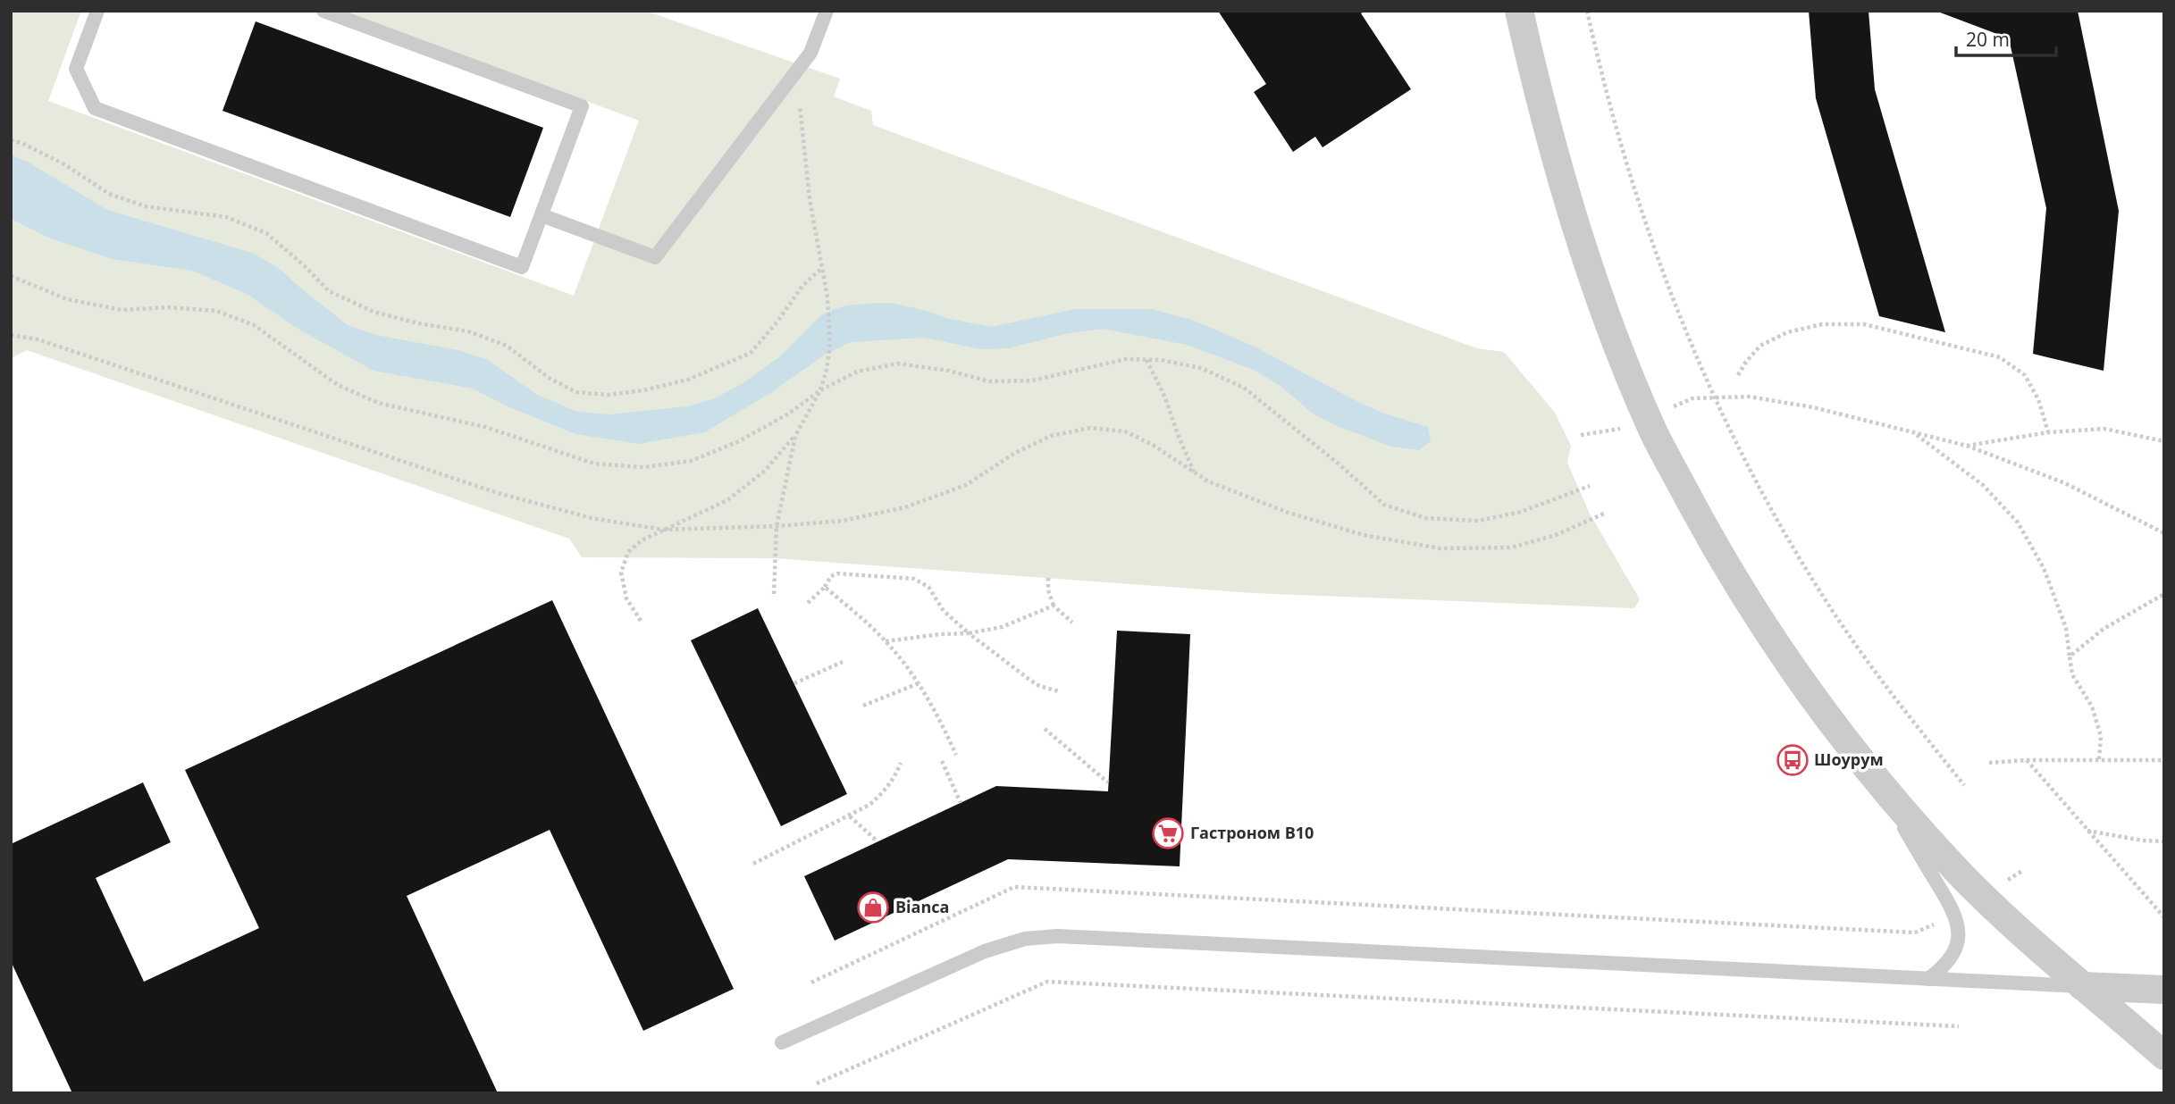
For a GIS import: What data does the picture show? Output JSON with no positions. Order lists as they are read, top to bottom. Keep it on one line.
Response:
{"places":{"bus stop":["Шоурум"],"supermarket":["Гастроном B10"],"shop":["Bianca"]},"scale_bar":"20 m"}
